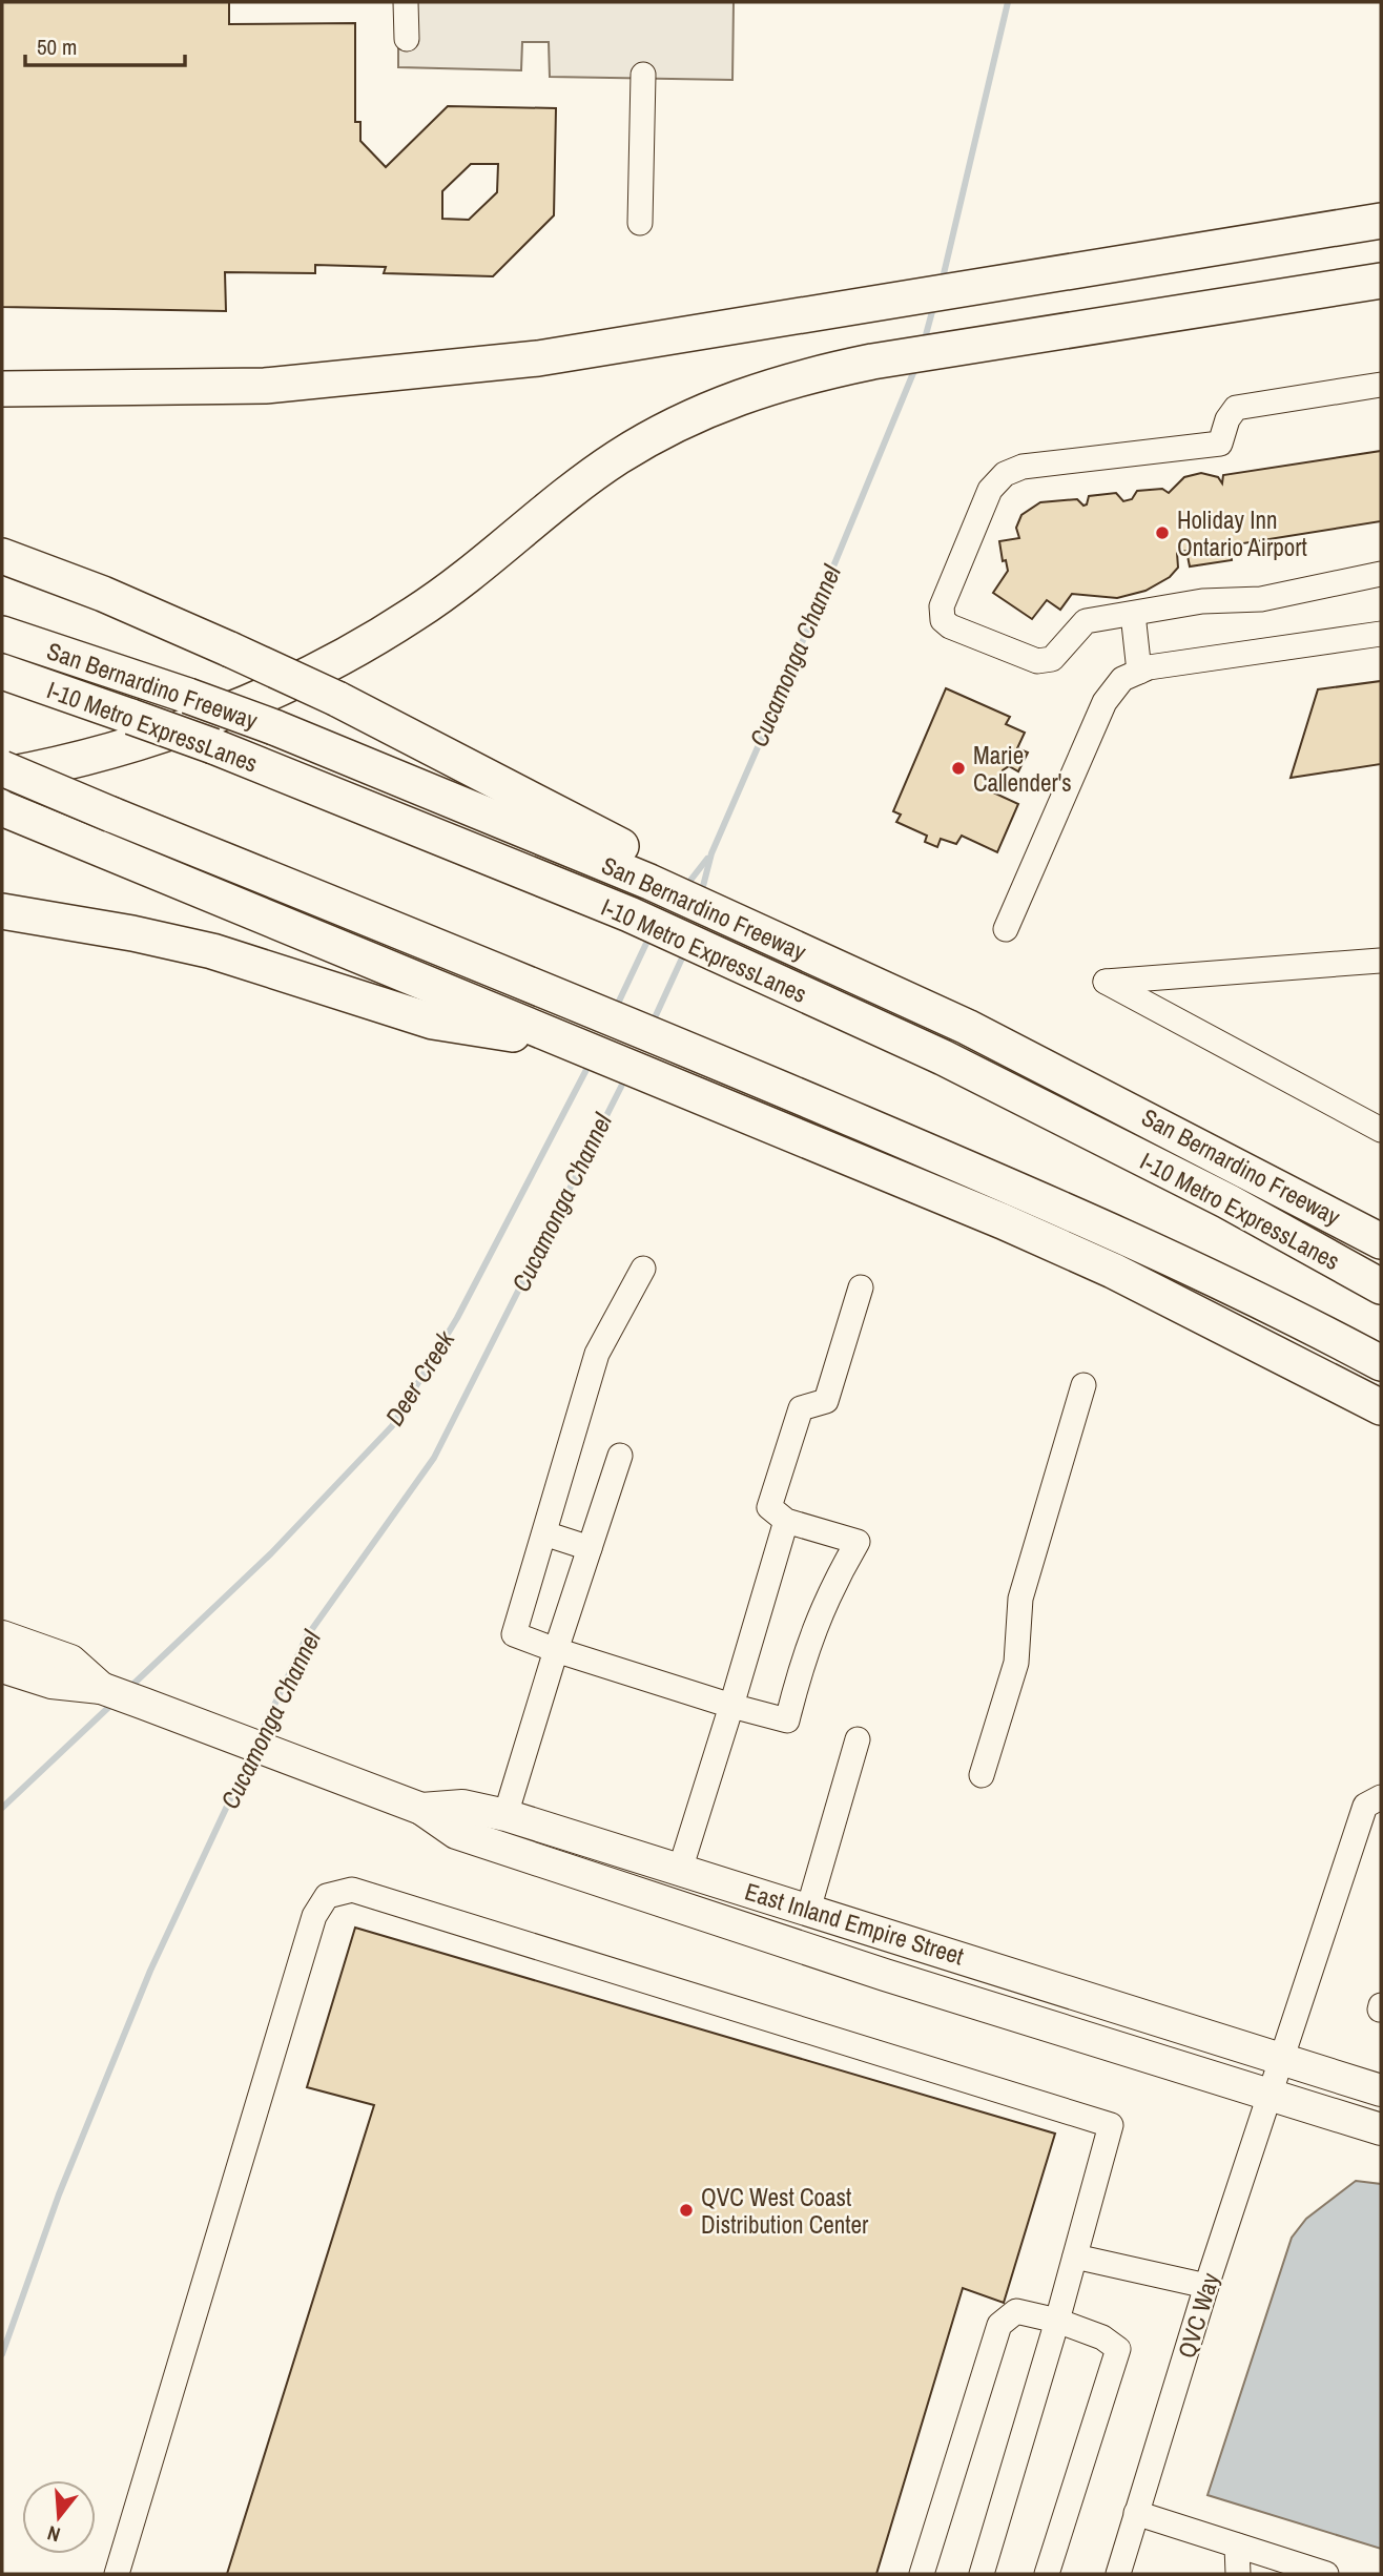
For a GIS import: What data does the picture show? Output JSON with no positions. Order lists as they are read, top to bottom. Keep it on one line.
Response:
{"streets":{"highway":["San Bernardino Freeway","I-10 Metro ExpressLanes"],"main road":["East Inland Empire Street"],"street":["QVC Way"]},"crossings":[["East Inland Empire Street","QVC Way"]],"water":["Cucamonga Channel","Deer Creek"],"places":["Holiday Inn Ontario Airport","Marie Callender's","QVC West Coast Distribution Center"],"scale_bar":"50 m","north":"bottom"}
